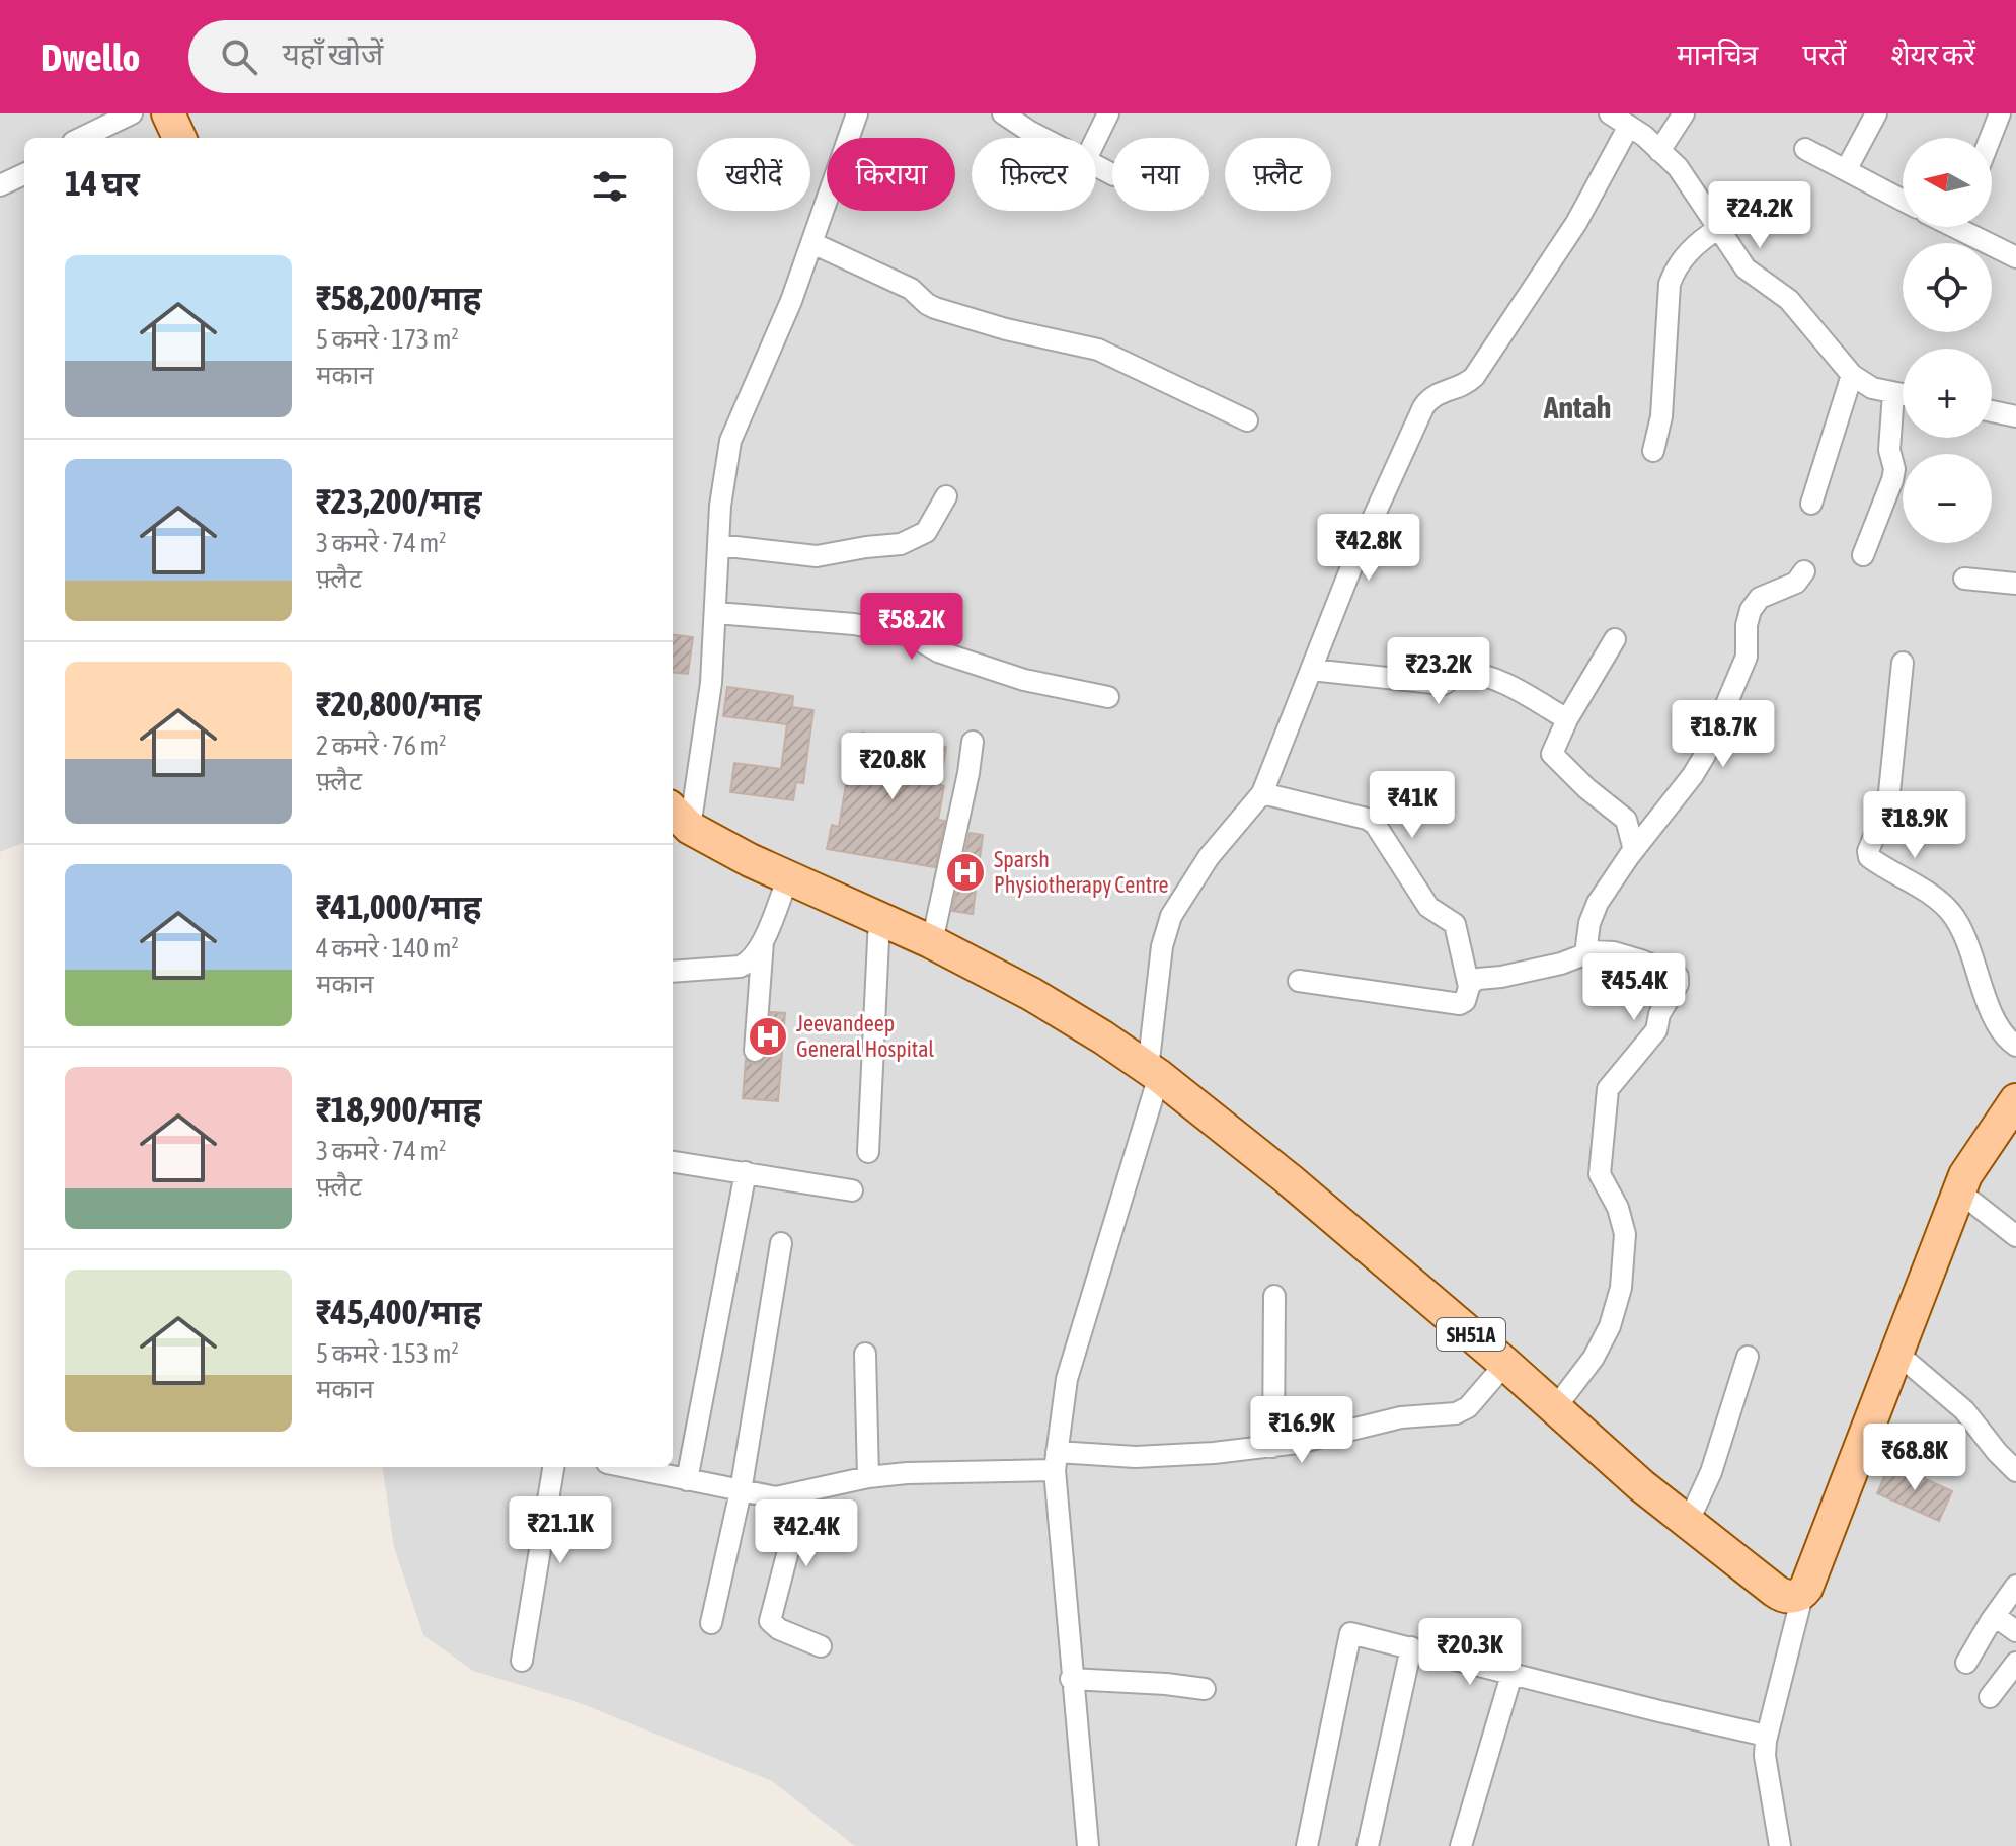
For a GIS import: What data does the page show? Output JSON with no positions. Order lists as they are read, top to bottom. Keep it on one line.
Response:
{"streets":{"main road":["SH51A"]},"districts":["Antah"],"places":{"hospital":["Sparsh Physiotherapy Centre","Jeevandeep General Hospital"]},"north":"left","page":{"header":"Dwello","search":"यहाँ खोजें","nav":["मानचित्र","परतें","शेयर करें"],"map_buttons":["+","−"],"chip":["खरीदें","किराया","फ़िल्टर","नया","फ़्लैट"],"heading":"14 घर","price":["₹24.2K","₹42.8K","₹58.2K","₹23.2K","₹18.7K","₹20.8K","₹41K","₹18.9K","₹45.4K","₹16.9K","₹68.8K","₹21.1K","₹42.4K","₹20.3K"],"list":[{"name":"₹58,200/माह","note":"5 कमरे · 173 m² · मकान"},{"name":"₹23,200/माह","note":"3 कमरे · 74 m² · फ़्लैट"},{"name":"₹20,800/माह","note":"2 कमरे · 76 m² · फ़्लैट"},{"name":"₹41,000/माह","note":"4 कमरे · 140 m² · मकान"},{"name":"₹18,900/माह","note":"3 कमरे · 74 m² · फ़्लैट"},{"name":"₹45,400/माह","note":"5 कमरे · 153 m² · मकान"}]}}
